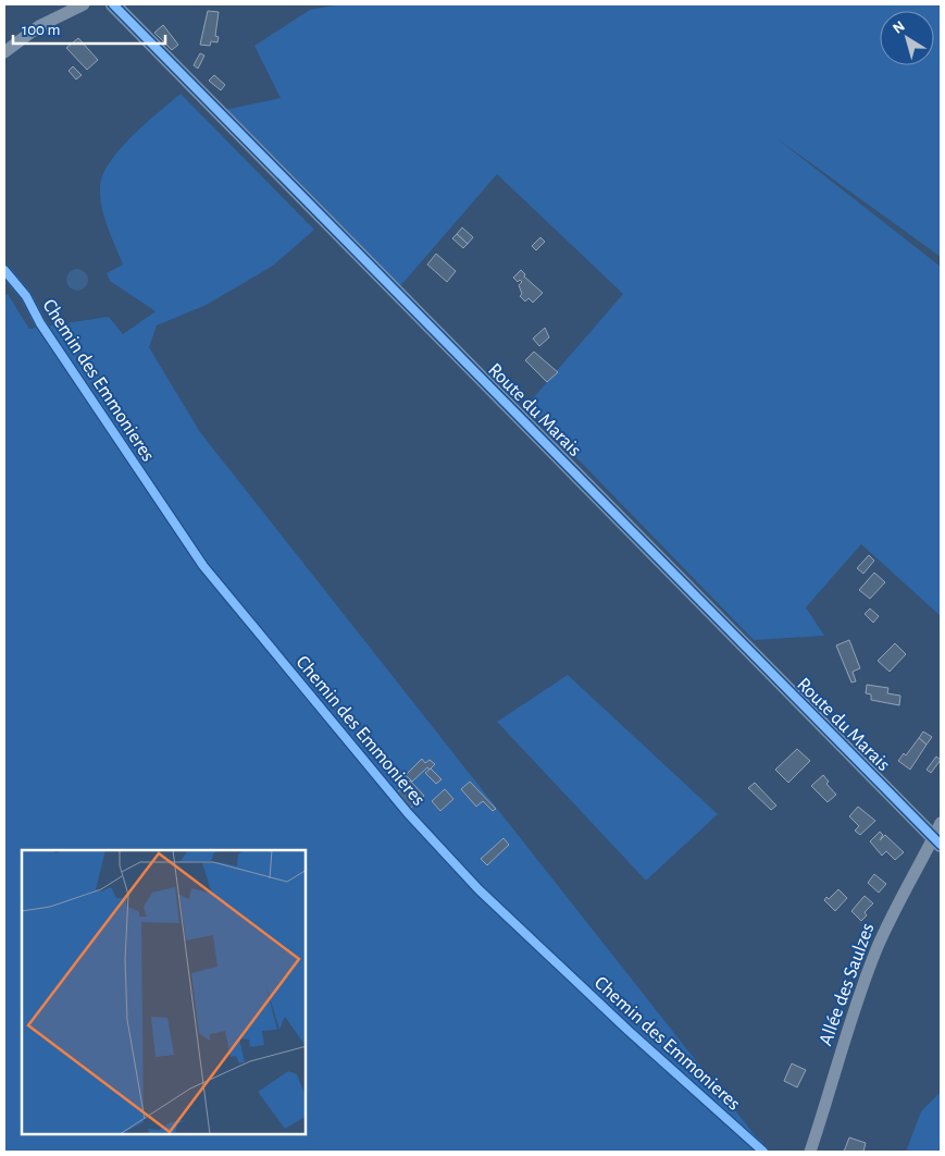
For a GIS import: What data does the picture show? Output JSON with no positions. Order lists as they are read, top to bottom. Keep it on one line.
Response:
{"streets":{"street":["Chemin des Emmonieres","Route du Marais","Allée des Saulzes"]},"crossings":[["Route du Marais","Allée des Saulzes"]],"scale_bar":"100 m","north":"top left"}
